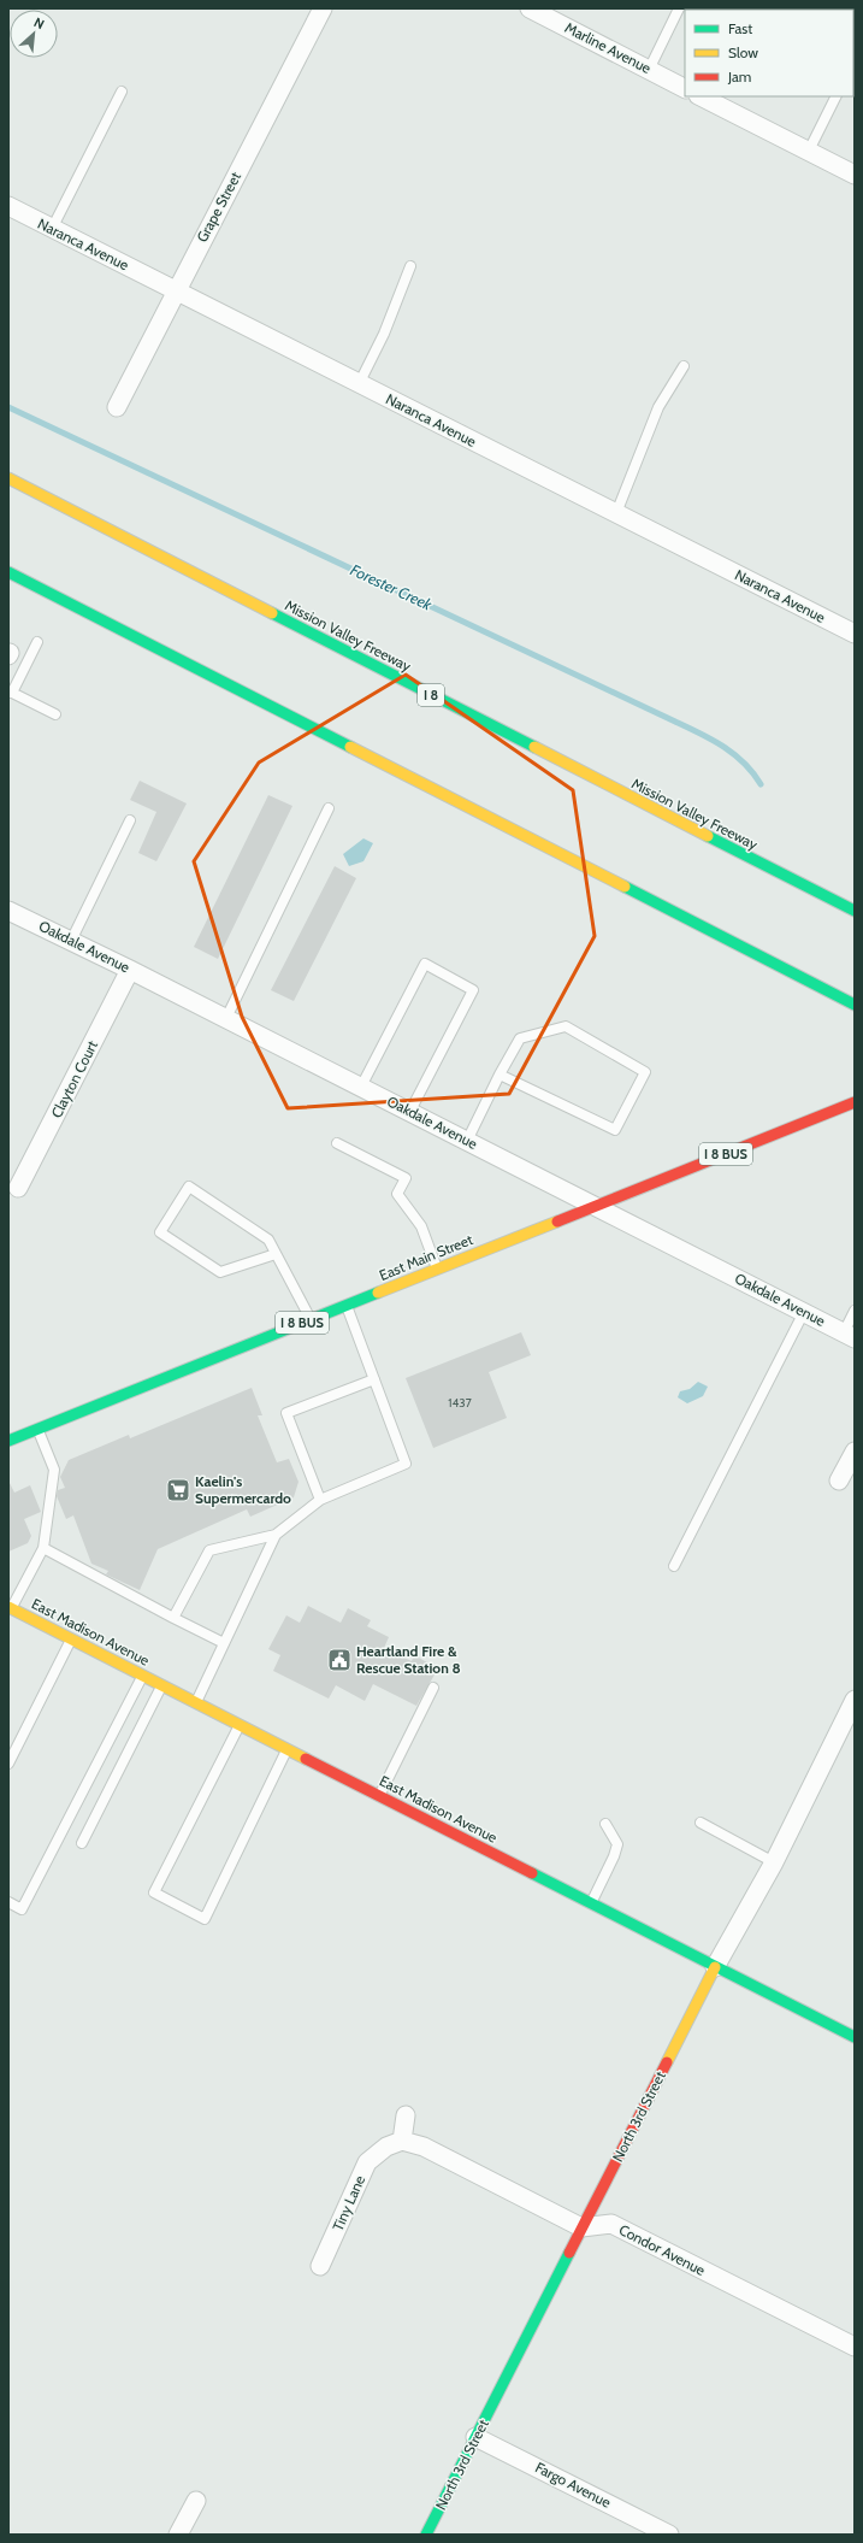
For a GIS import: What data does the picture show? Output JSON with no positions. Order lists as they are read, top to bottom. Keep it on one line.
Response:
{"streets":{"main road":["Mission Valley Freeway","I 8","I 8 BUS","East Main Street","East Madison Avenue","North 3rd Street"],"street":["Marline Avenue","Grape Street","Naranca Avenue","Oakdale Avenue","Clayton Court","Tiny Lane","Condor Avenue","Fargo Avenue"]},"crossings":[["Grape Street","Naranca Avenue"],["Oakdale Avenue","Clayton Court"],["Oakdale Avenue","East Main Street"],["East Madison Avenue","North 3rd Street"],["North 3rd Street","Condor Avenue"],["North 3rd Street","Fargo Avenue"]],"water":["Forester Creek"],"places":{"supermarket":["Kaelin's Supermercardo"],"public building":["Heartland Fire & Rescue Station 8"]},"house_numbers":["1437"],"legend":["Fast","Slow","Jam"],"north":"top right"}
